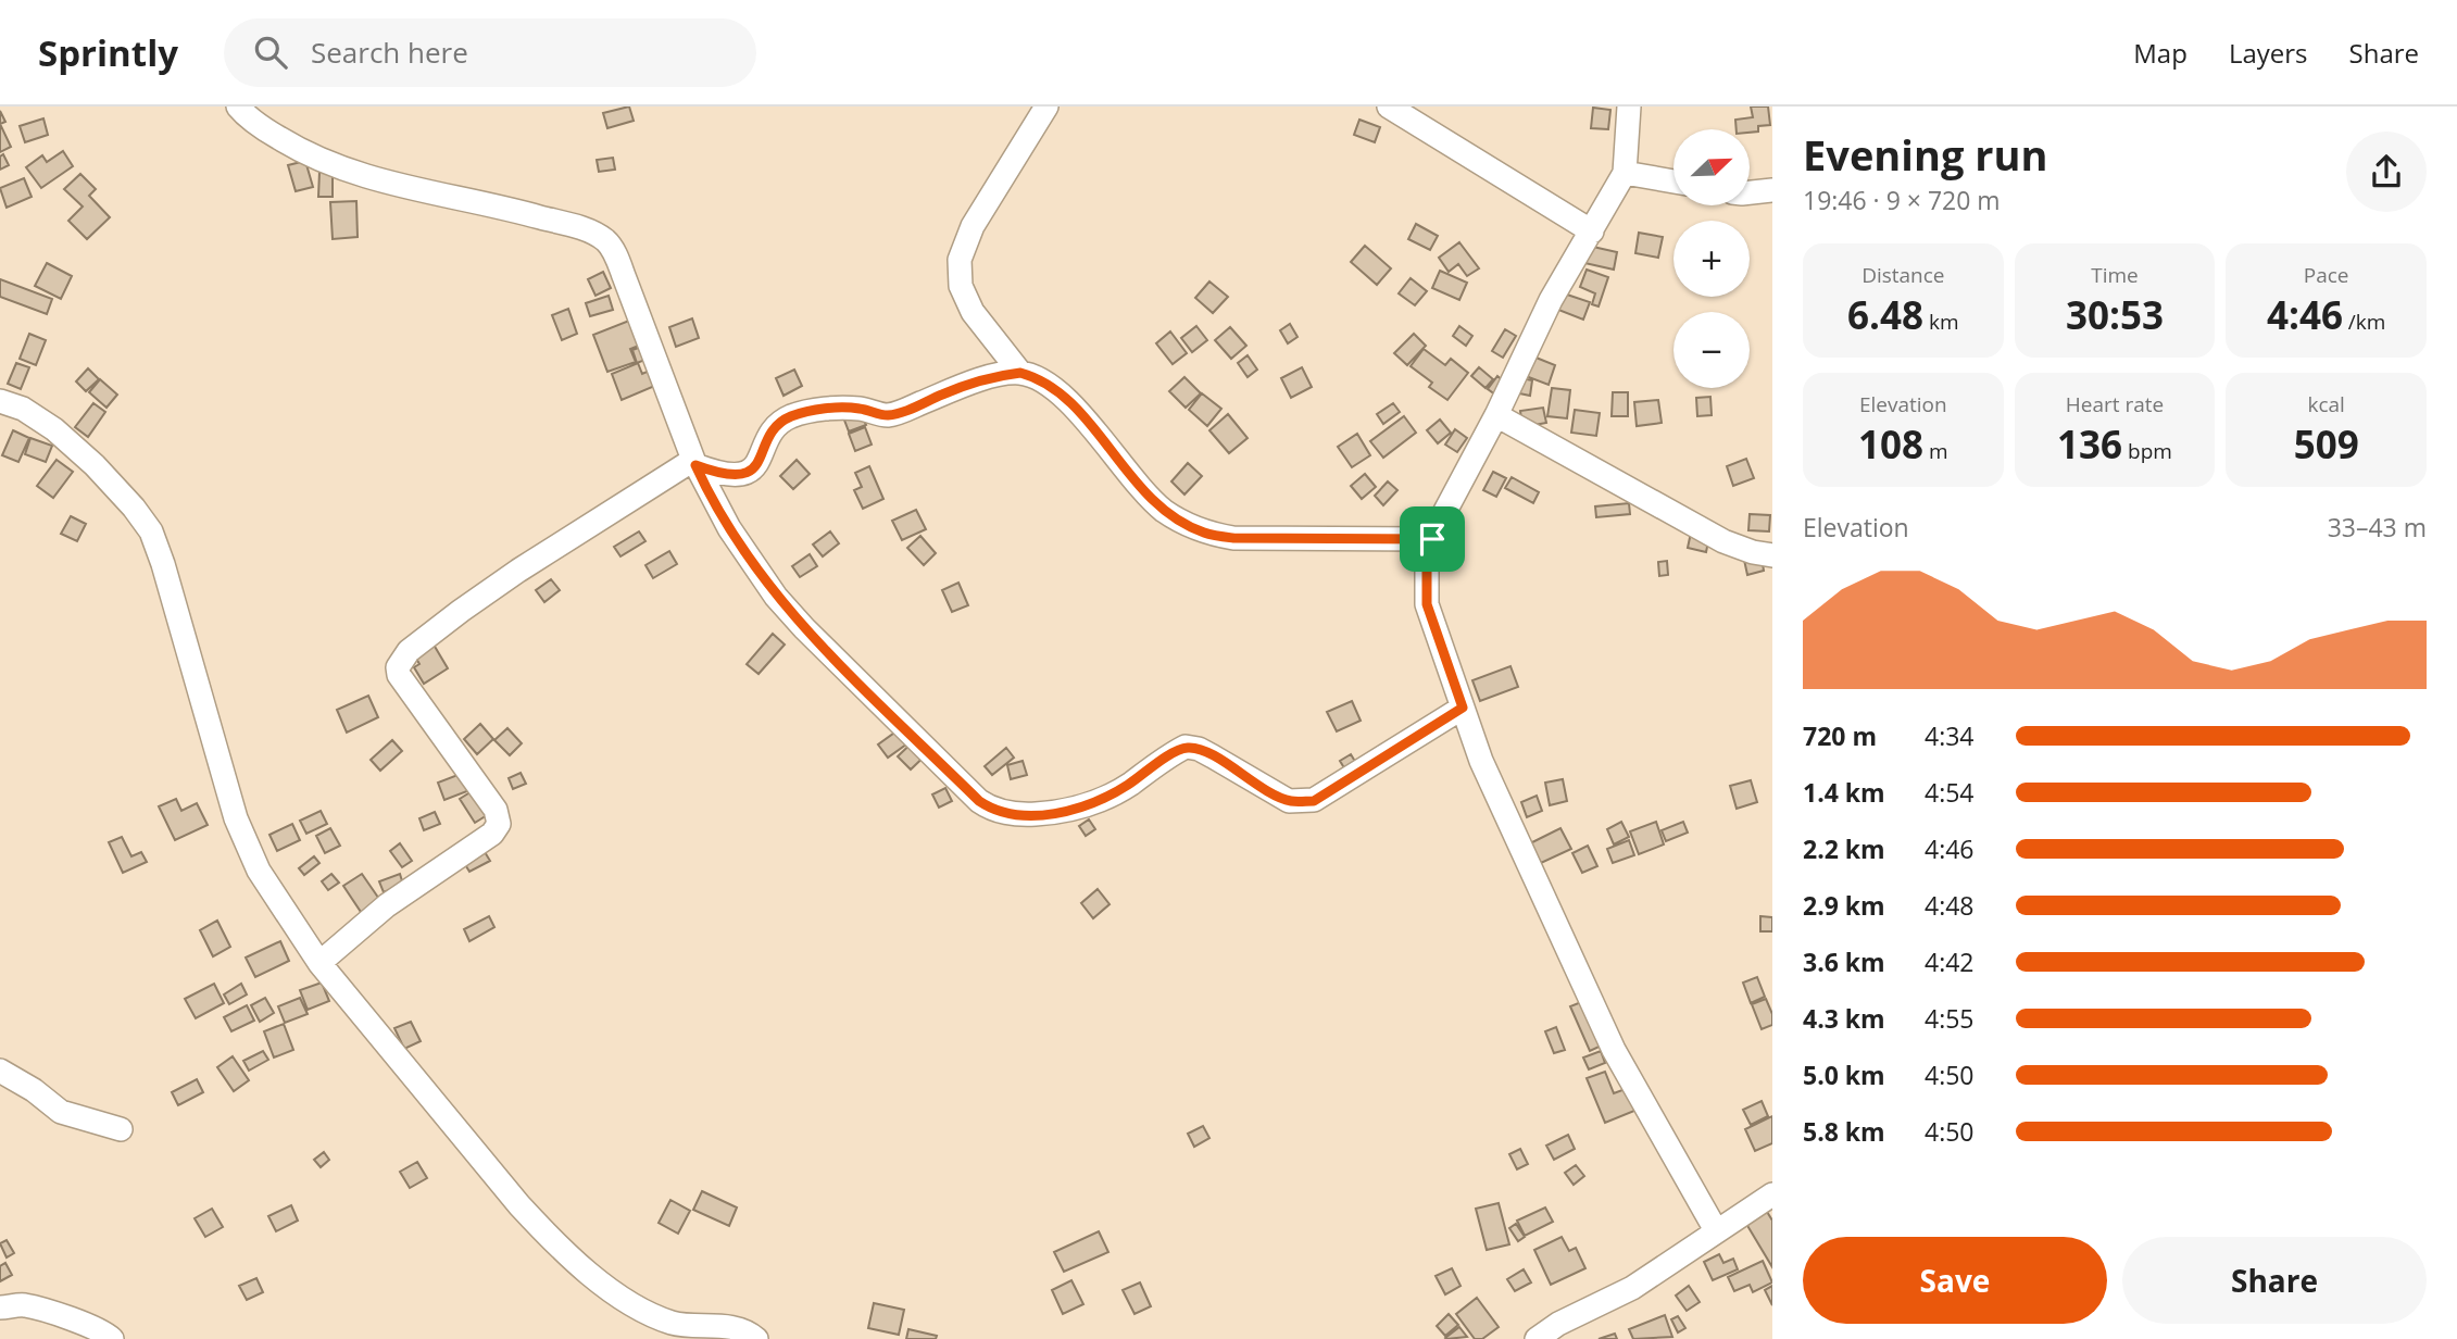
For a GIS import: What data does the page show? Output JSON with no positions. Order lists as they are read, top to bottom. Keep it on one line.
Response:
{"north":"top right","page":{"header":"Sprintly","search":"Search here","nav":["Map","Layers","Share"],"heading":["Evening run","19:46 · 9 × 720 m"],"map_buttons":["+","−"],"stats":[["Distance","6.48 km"],["Time","30:53"],["Pace","4:46 /km"],["Elevation","108 m"],["Heart rate","136 bpm"],["kcal","509"]],"chart":["Elevation","33–43 m"],"list":[{"name":"720 m","note":"4:34"},{"name":"1.4 km","note":"4:54"},{"name":"2.2 km","note":"4:46"},{"name":"2.9 km","note":"4:48"},{"name":"3.6 km","note":"4:42"},{"name":"4.3 km","note":"4:55"},{"name":"5.0 km","note":"4:50"},{"name":"5.8 km","note":"4:50"}],"buttons":["Save","Share"]}}
